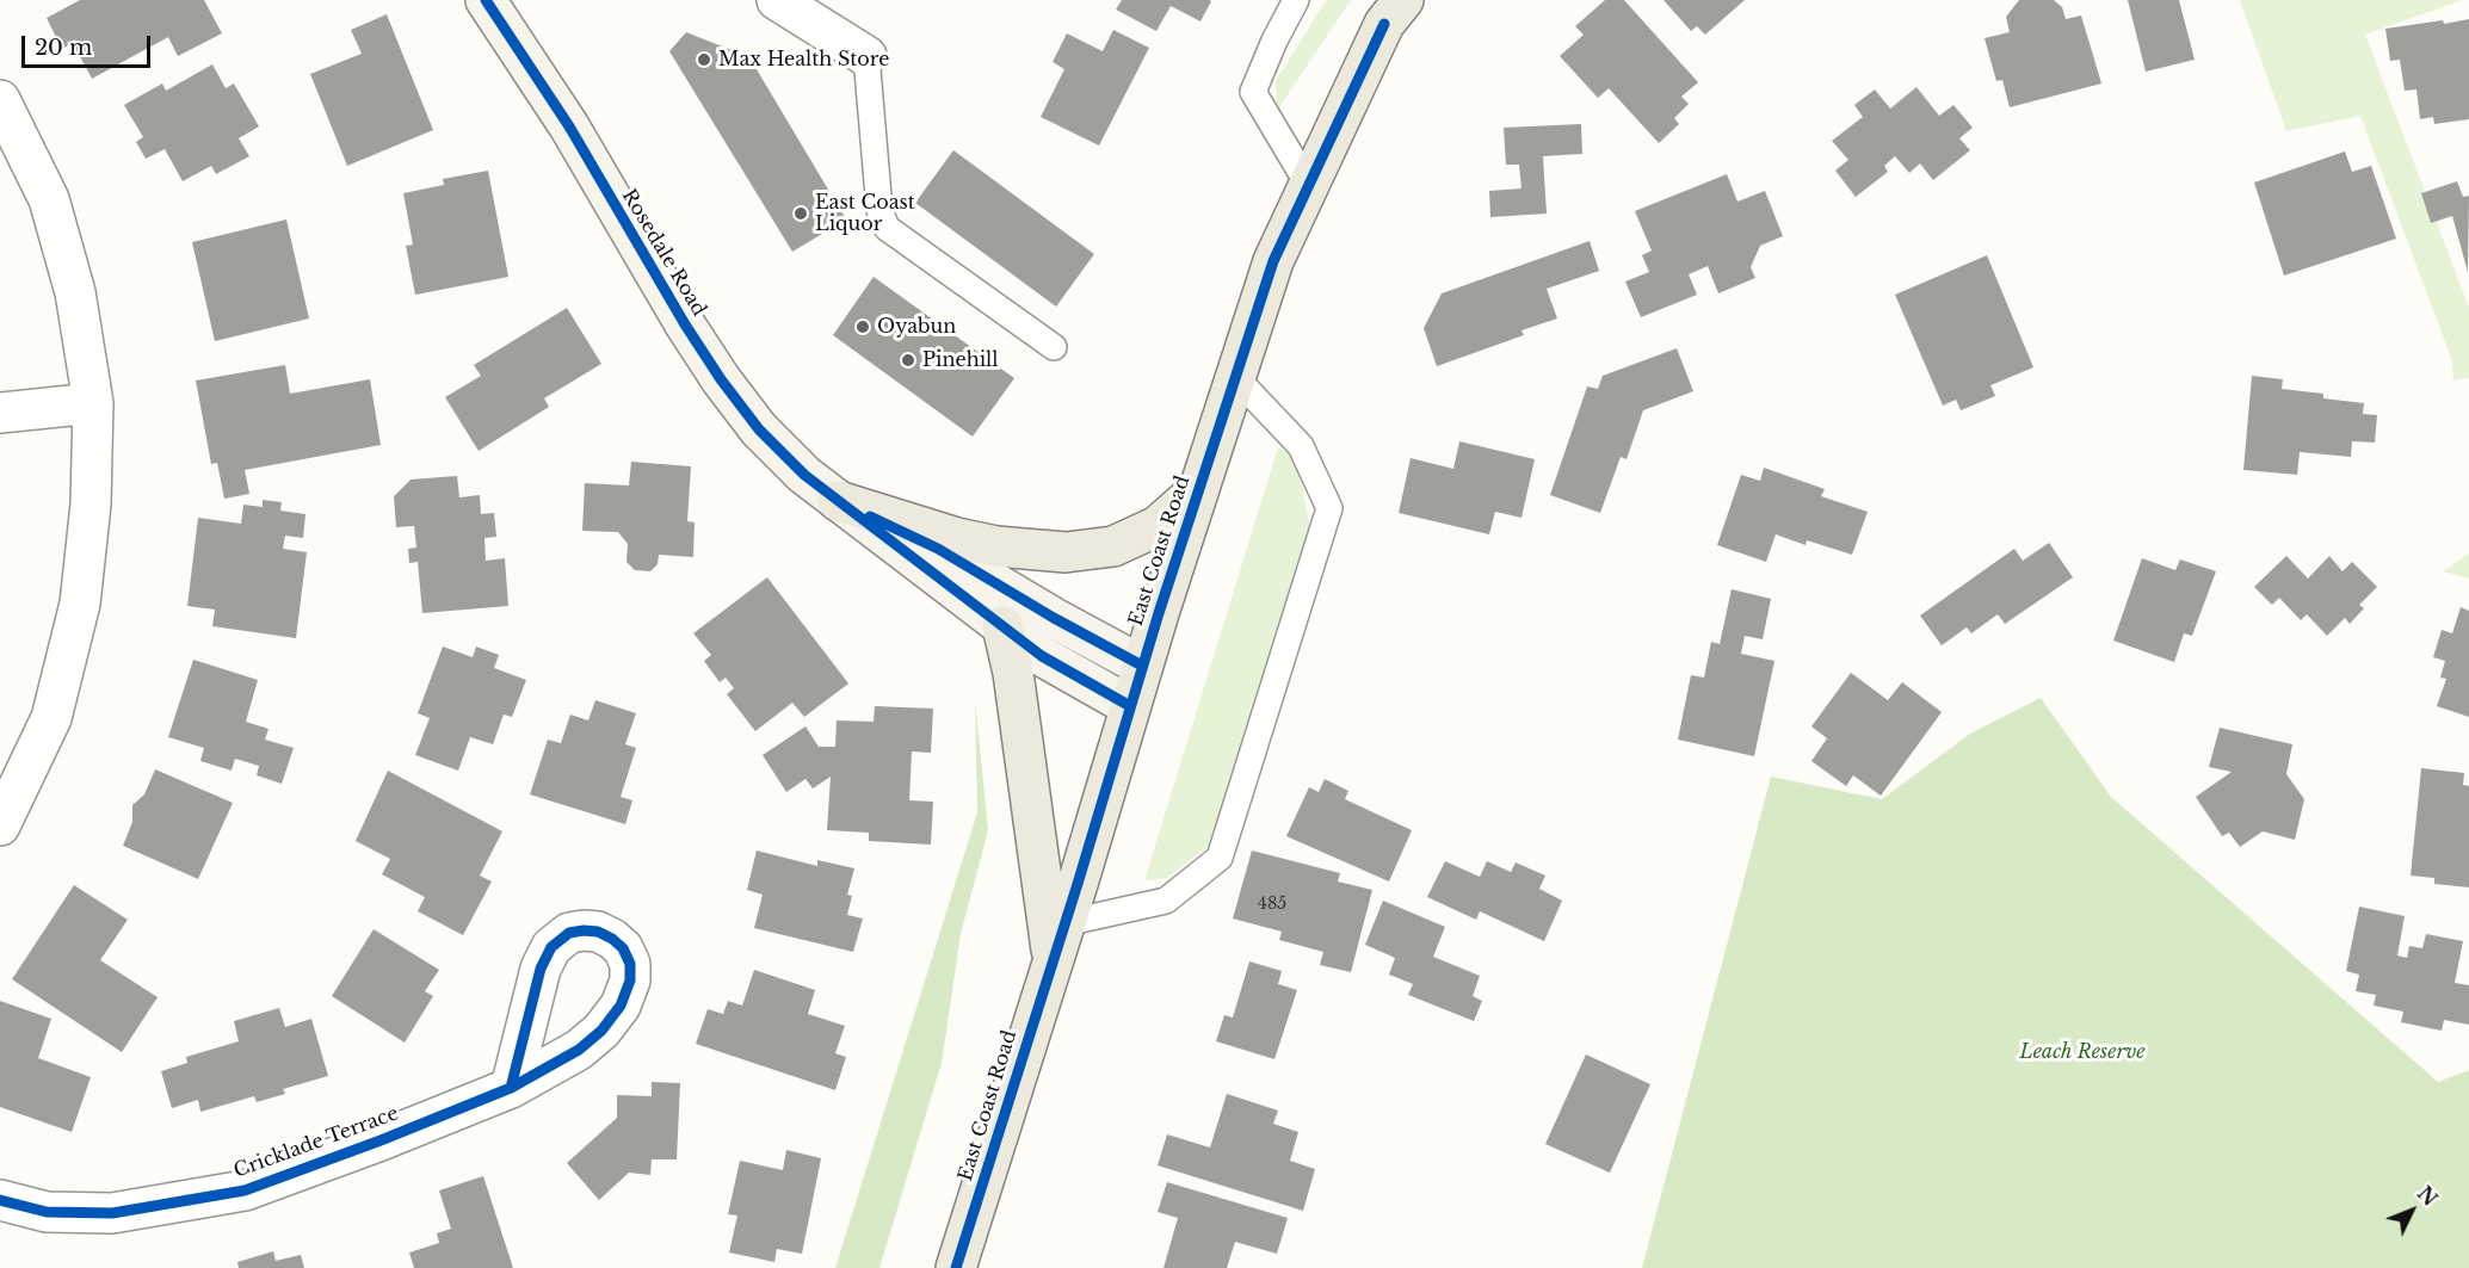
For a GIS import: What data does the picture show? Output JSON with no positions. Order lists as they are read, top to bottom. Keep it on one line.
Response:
{"streets":{"main road":["Rosedale Road","East Coast Road"],"street":["Cricklade Terrace"]},"crossings":[["Rosedale Road","East Coast Road"]],"parks":["Leach Reserve"],"places":["Max Health Store","East Coast Liquor","Oyabun","Pinehill"],"house_numbers":["485"],"scale_bar":"20 m","north":"top right"}
